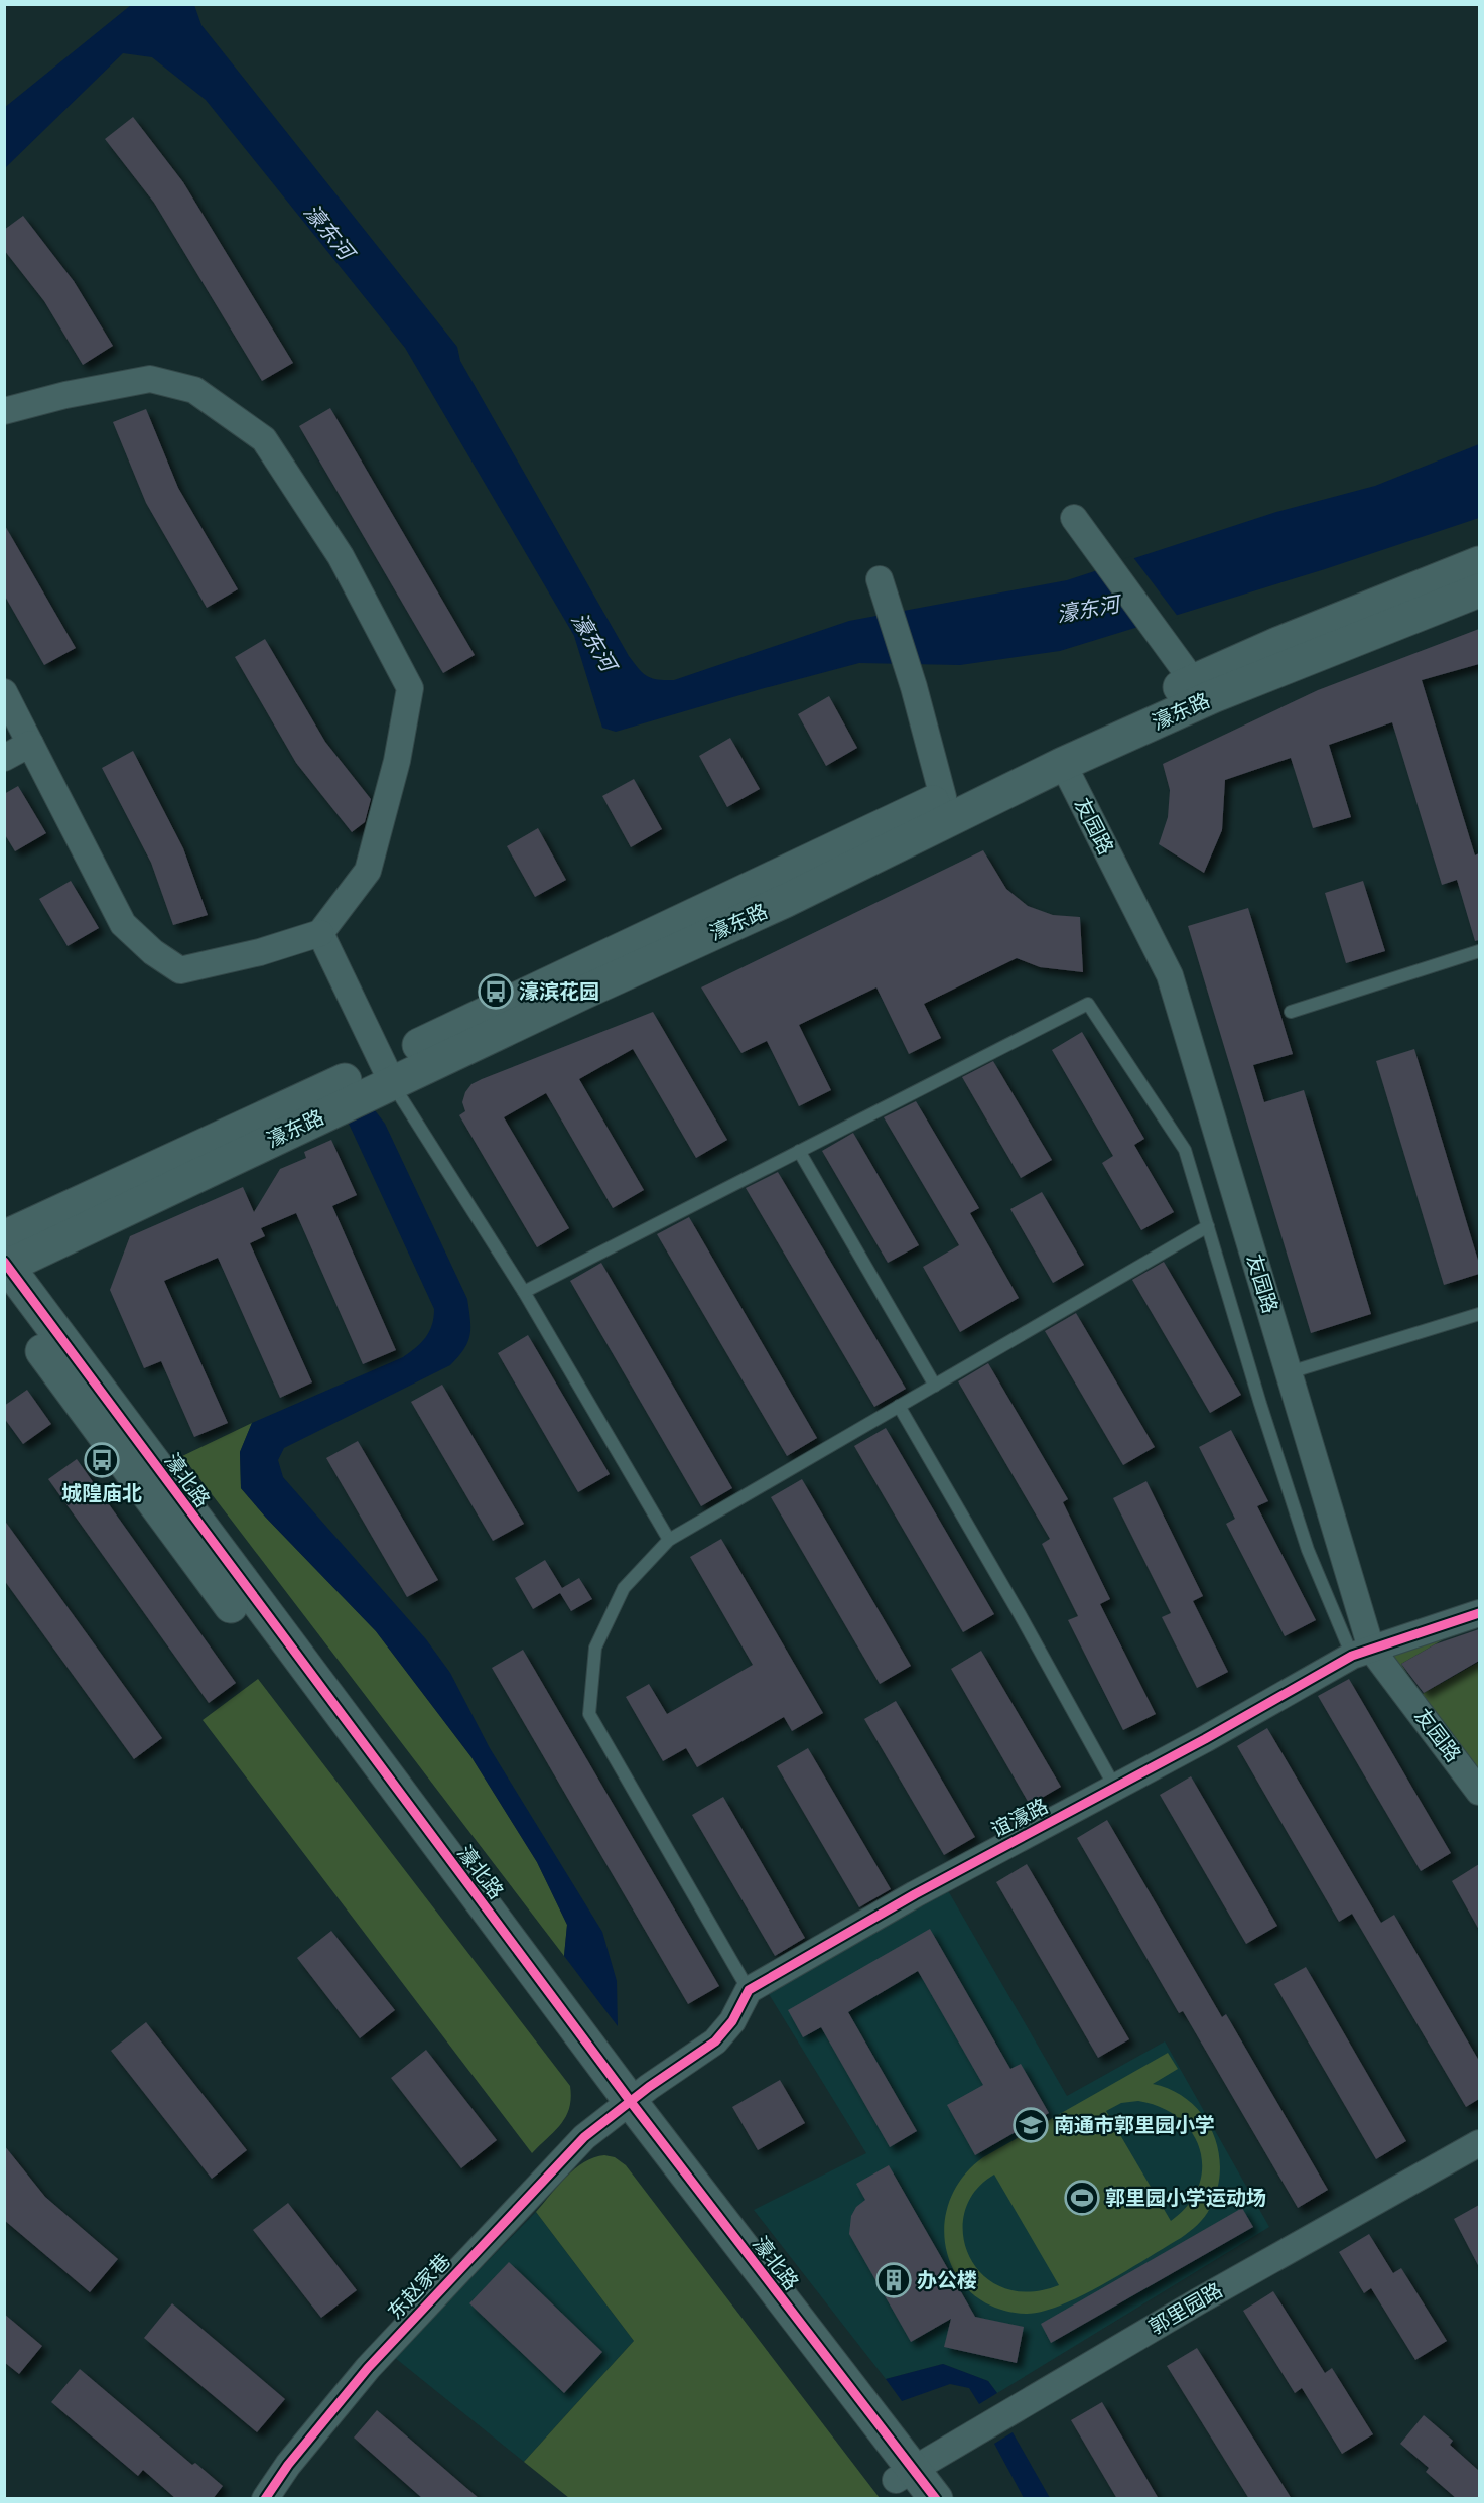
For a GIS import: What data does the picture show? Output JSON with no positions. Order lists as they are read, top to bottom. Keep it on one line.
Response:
{"streets":{"main road":["濠东路","濠北路"],"street":["友园路","谊濠路","东赵家巷","郭里园路"]},"crossings":[["濠东路","友园路"],["濠东路","濠北路"],["友园路","谊濠路"],["濠北路","东赵家巷"],["濠北路","郭里园路"]],"water":["濠东河"],"places":{"bus stop":["濠滨花园","城隍庙北"],"school or university":["南通市郭里园小学"],"sports":["郭里园小学运动场"],"building":["办公楼"]}}
